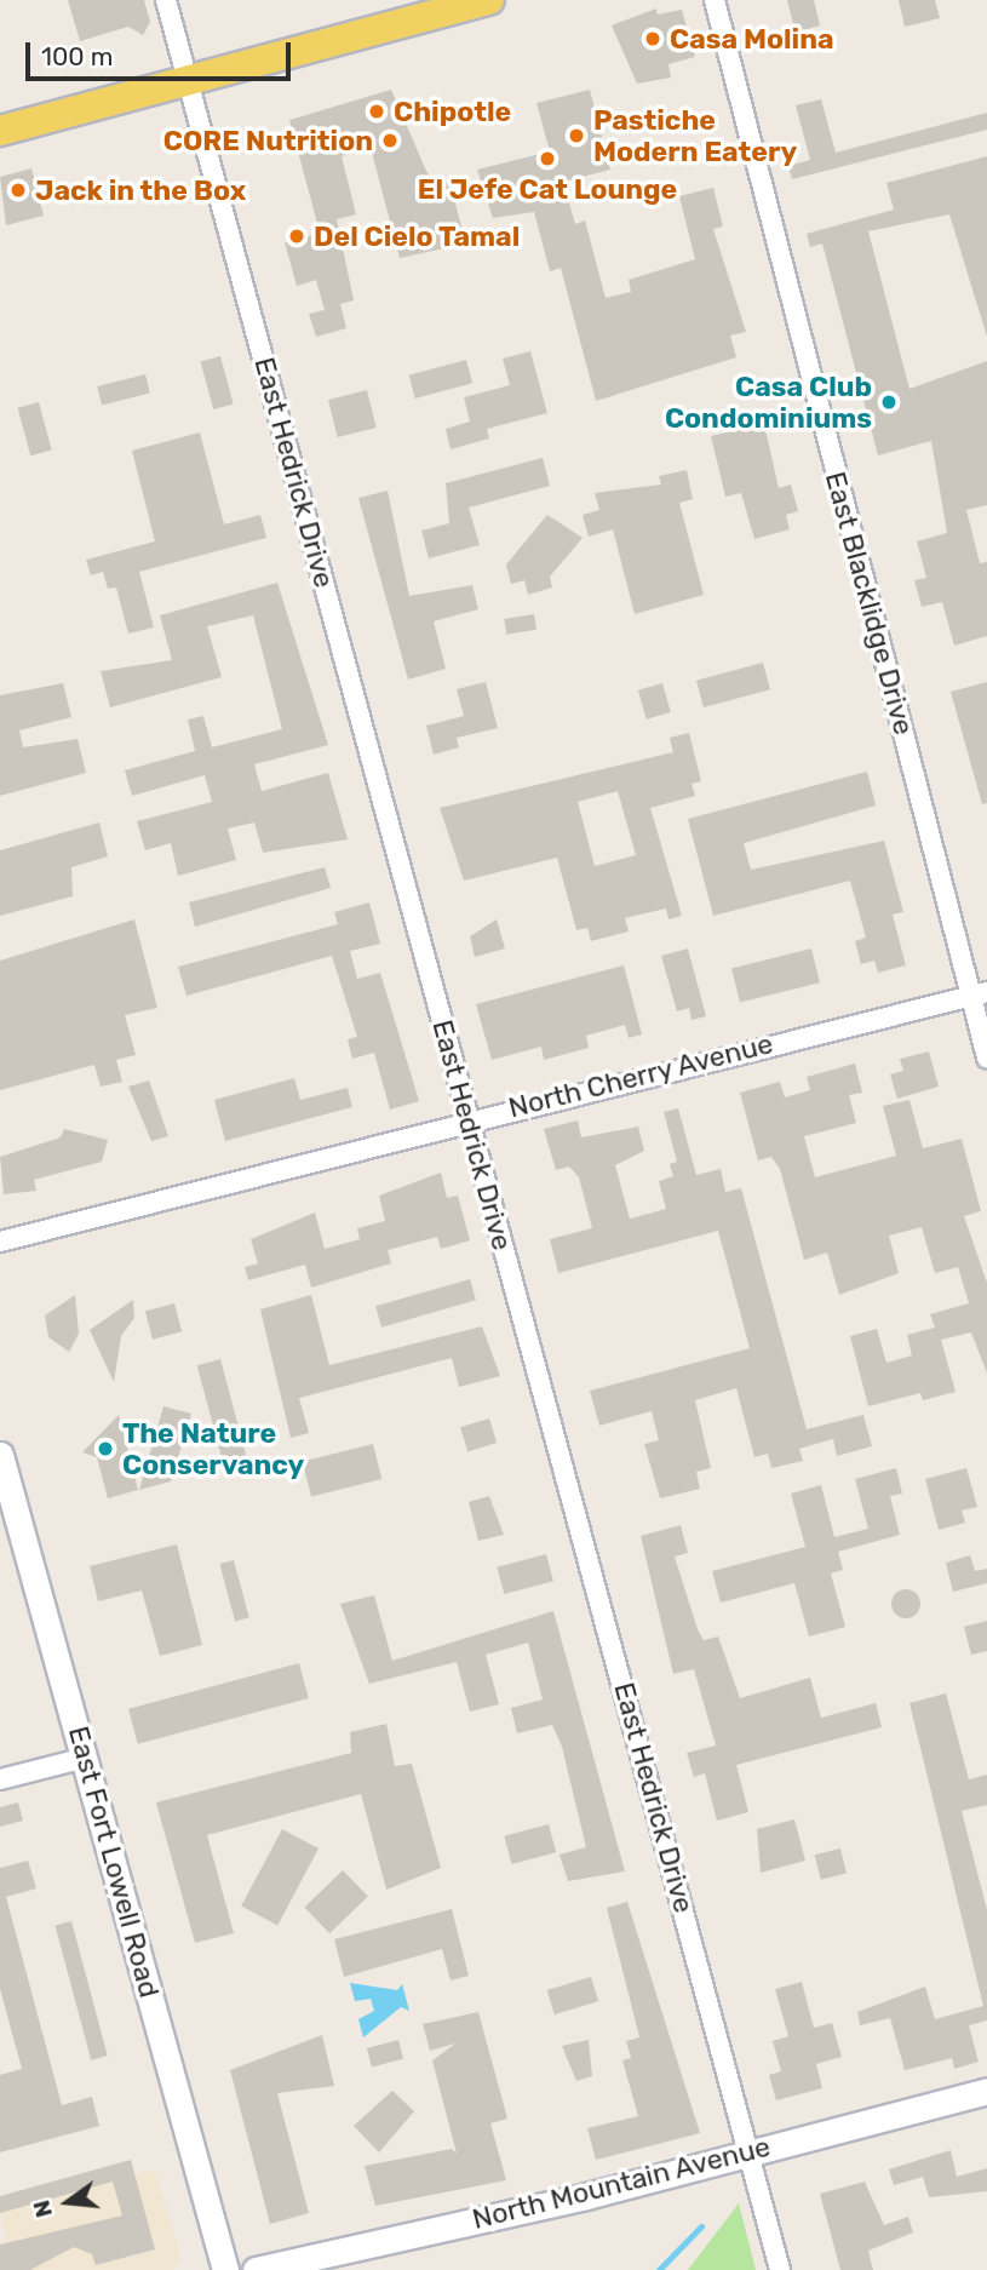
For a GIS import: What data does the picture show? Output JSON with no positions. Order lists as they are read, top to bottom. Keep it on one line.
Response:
{"streets":{"main road":["East Fort Lowell Road","North Mountain Avenue"],"street":["East Hedrick Drive","East Blacklidge Drive","North Cherry Avenue"]},"crossings":[["East Hedrick Drive","North Cherry Avenue"],["East Hedrick Drive","North Mountain Avenue"],["East Blacklidge Drive","North Cherry Avenue"]],"places":["Casa Molina","Chipotle","Pastiche Modern Eatery","CORE Nutrition","El Jefe Cat Lounge","Jack in the Box","Del Cielo Tamal","Casa Club Condominiums","The Nature Conservancy"],"scale_bar":"100 m","north":"left"}
